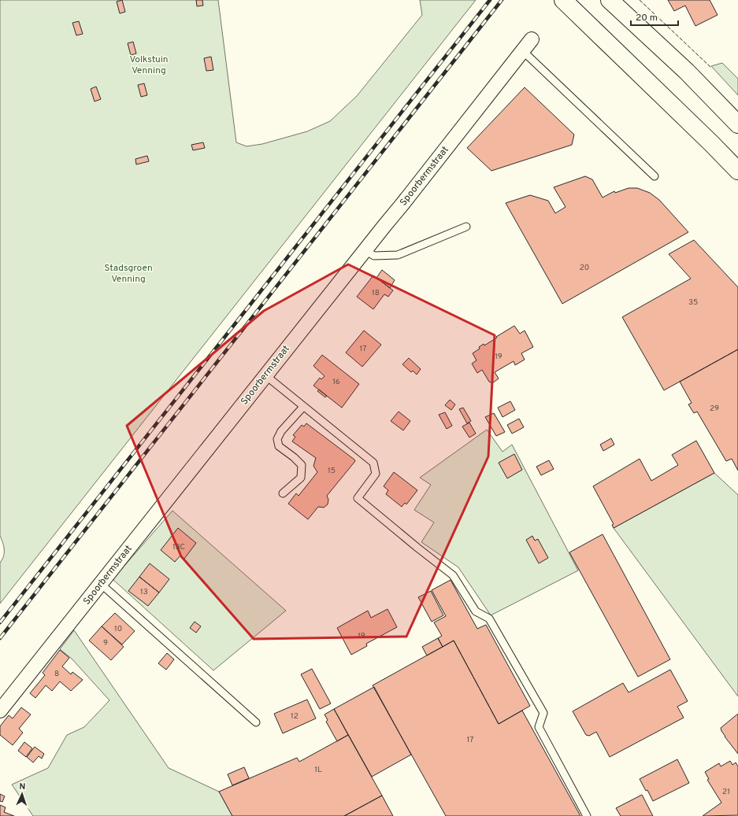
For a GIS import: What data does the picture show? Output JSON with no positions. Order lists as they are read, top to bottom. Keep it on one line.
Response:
{"streets":{"street":["Spoorbermstraat"]},"parks":["Volkstuin Venning","Stadsgroen Venning"],"house_numbers":["20","18","35","17","19","16","29","15","13C","13","10","19","9","8","12","17","1L","21"],"scale_bar":"20 m","north":"top"}
